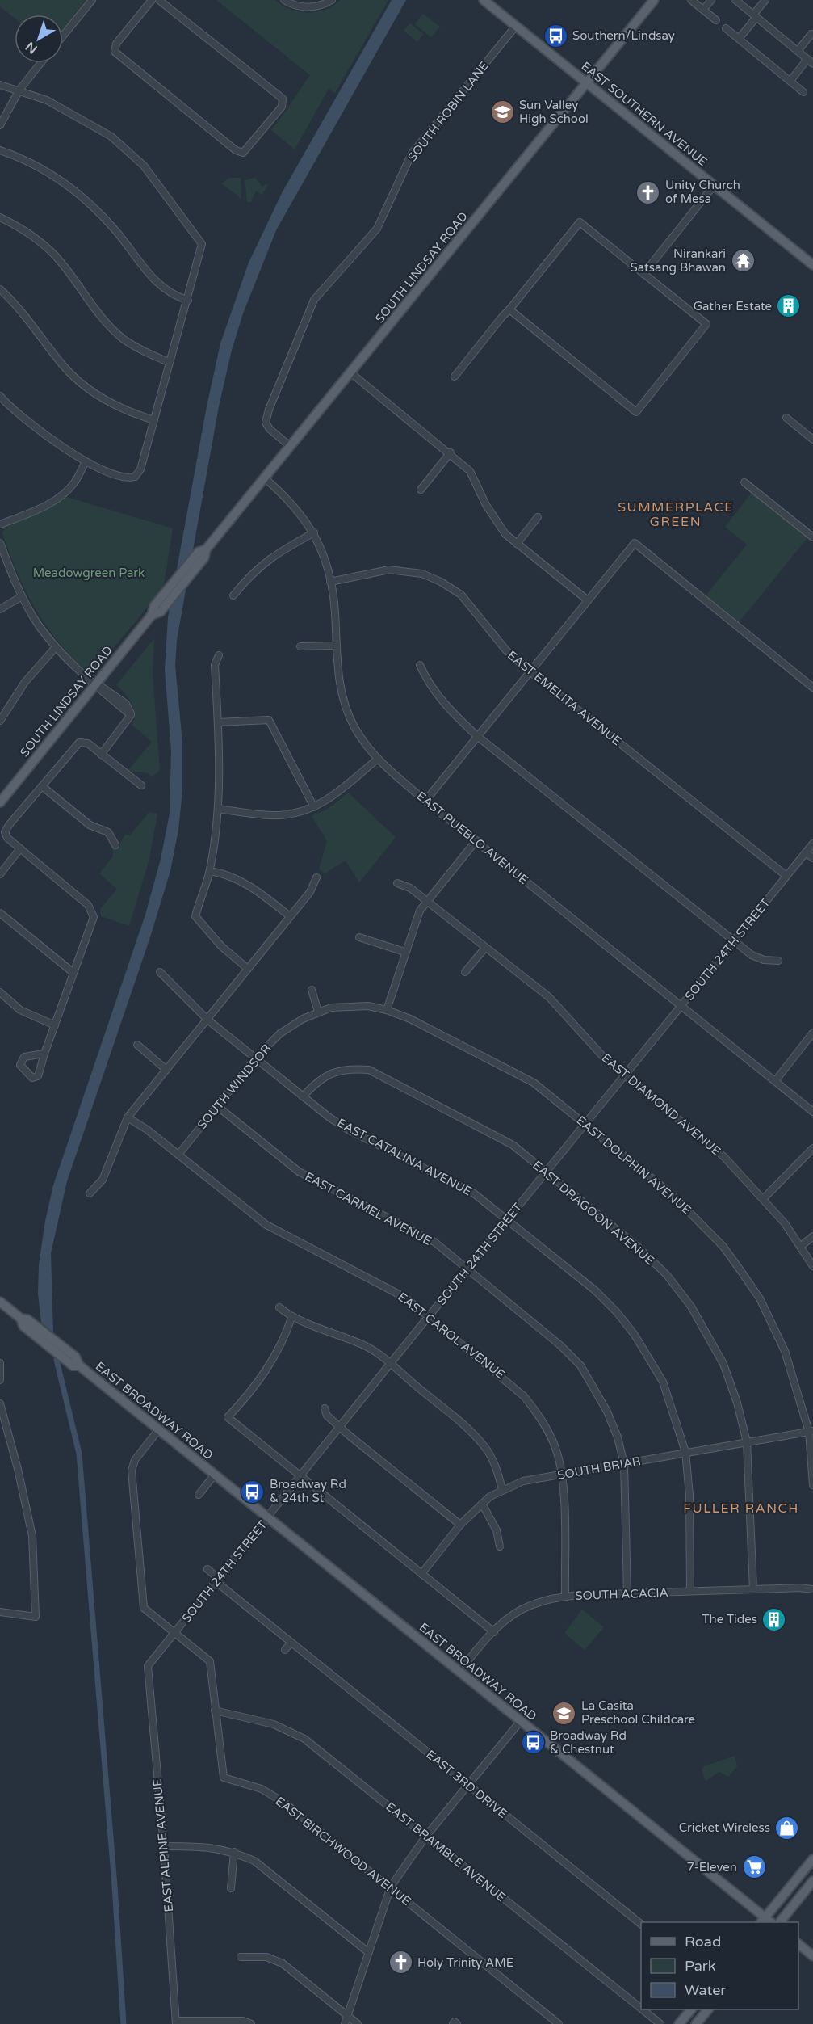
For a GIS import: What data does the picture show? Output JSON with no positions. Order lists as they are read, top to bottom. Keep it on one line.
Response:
{"streets":{"main road":["EAST SOUTHERN AVENUE","SOUTH LINDSAY ROAD","EAST BROADWAY ROAD"],"street":["SOUTH ROBIN LANE","EAST EMELITA AVENUE","EAST PUEBLO AVENUE","SOUTH 24TH STREET","SOUTH WINDSOR","EAST DIAMOND AVENUE","EAST CATALINA AVENUE","EAST DOLPHIN AVENUE","EAST CARMEL AVENUE","EAST DRAGOON AVENUE","EAST CAROL AVENUE","SOUTH BRIAR","SOUTH ACACIA","EAST 3RD DRIVE","EAST ALPINE AVENUE","EAST BIRCHWOOD AVENUE","EAST BRAMBLE AVENUE"]},"crossings":[["SOUTH ROBIN LANE","EAST SOUTHERN AVENUE"],["SOUTH ROBIN LANE","SOUTH LINDSAY ROAD"],["EAST SOUTHERN AVENUE","SOUTH LINDSAY ROAD"],["SOUTH LINDSAY ROAD","EAST PUEBLO AVENUE"],["EAST EMELITA AVENUE","EAST PUEBLO AVENUE"],["EAST EMELITA AVENUE","SOUTH 24TH STREET"],["EAST PUEBLO AVENUE","SOUTH 24TH STREET"],["SOUTH 24TH STREET","EAST DIAMOND AVENUE"],["SOUTH 24TH STREET","EAST CATALINA AVENUE"],["SOUTH 24TH STREET","EAST DOLPHIN AVENUE"],["SOUTH 24TH STREET","EAST CARMEL AVENUE"],["SOUTH 24TH STREET","EAST DRAGOON AVENUE"],["SOUTH 24TH STREET","EAST CAROL AVENUE"],["SOUTH 24TH STREET","EAST BROADWAY ROAD"],["SOUTH 24TH STREET","EAST 3RD DRIVE"],["SOUTH 24TH STREET","EAST ALPINE AVENUE"],["SOUTH 24TH STREET","EAST BIRCHWOOD AVENUE"],["SOUTH WINDSOR","EAST CATALINA AVENUE"],["SOUTH WINDSOR","EAST DOLPHIN AVENUE"],["SOUTH WINDSOR","EAST CARMEL AVENUE"],["SOUTH WINDSOR","EAST CAROL AVENUE"],["EAST CATALINA AVENUE","EAST DRAGOON AVENUE"],["EAST CATALINA AVENUE","SOUTH BRIAR"],["EAST CATALINA AVENUE","SOUTH ACACIA"],["EAST DOLPHIN AVENUE","SOUTH BRIAR"],["EAST CARMEL AVENUE","SOUTH BRIAR"],["EAST CARMEL AVENUE","SOUTH ACACIA"],["EAST DRAGOON AVENUE","SOUTH BRIAR"],["EAST DRAGOON AVENUE","SOUTH ACACIA"],["EAST CAROL AVENUE","SOUTH BRIAR"],["EAST CAROL AVENUE","SOUTH ACACIA"],["EAST BROADWAY ROAD","SOUTH ACACIA"],["EAST BIRCHWOOD AVENUE","EAST BRAMBLE AVENUE"]],"districts":["SUMMERPLACE GREEN","FULLER RANCH"],"parks":["Meadowgreen Park"],"places":{"bus stop":["Southern/Lindsay","Broadway Rd & 24th St","Broadway Rd & Chestnut"],"school or university":["Sun Valley High School","La Casita Preschool Childcare"],"church":["Unity Church of Mesa","Holy Trinity AME"],"temple":["Nirankari Satsang Bhawan"],"building":["Gather Estate","The Tides"],"shop":["Cricket Wireless"],"supermarket":["7-Eleven"]},"legend":["Road","Park","Water"],"north":"bottom left"}
